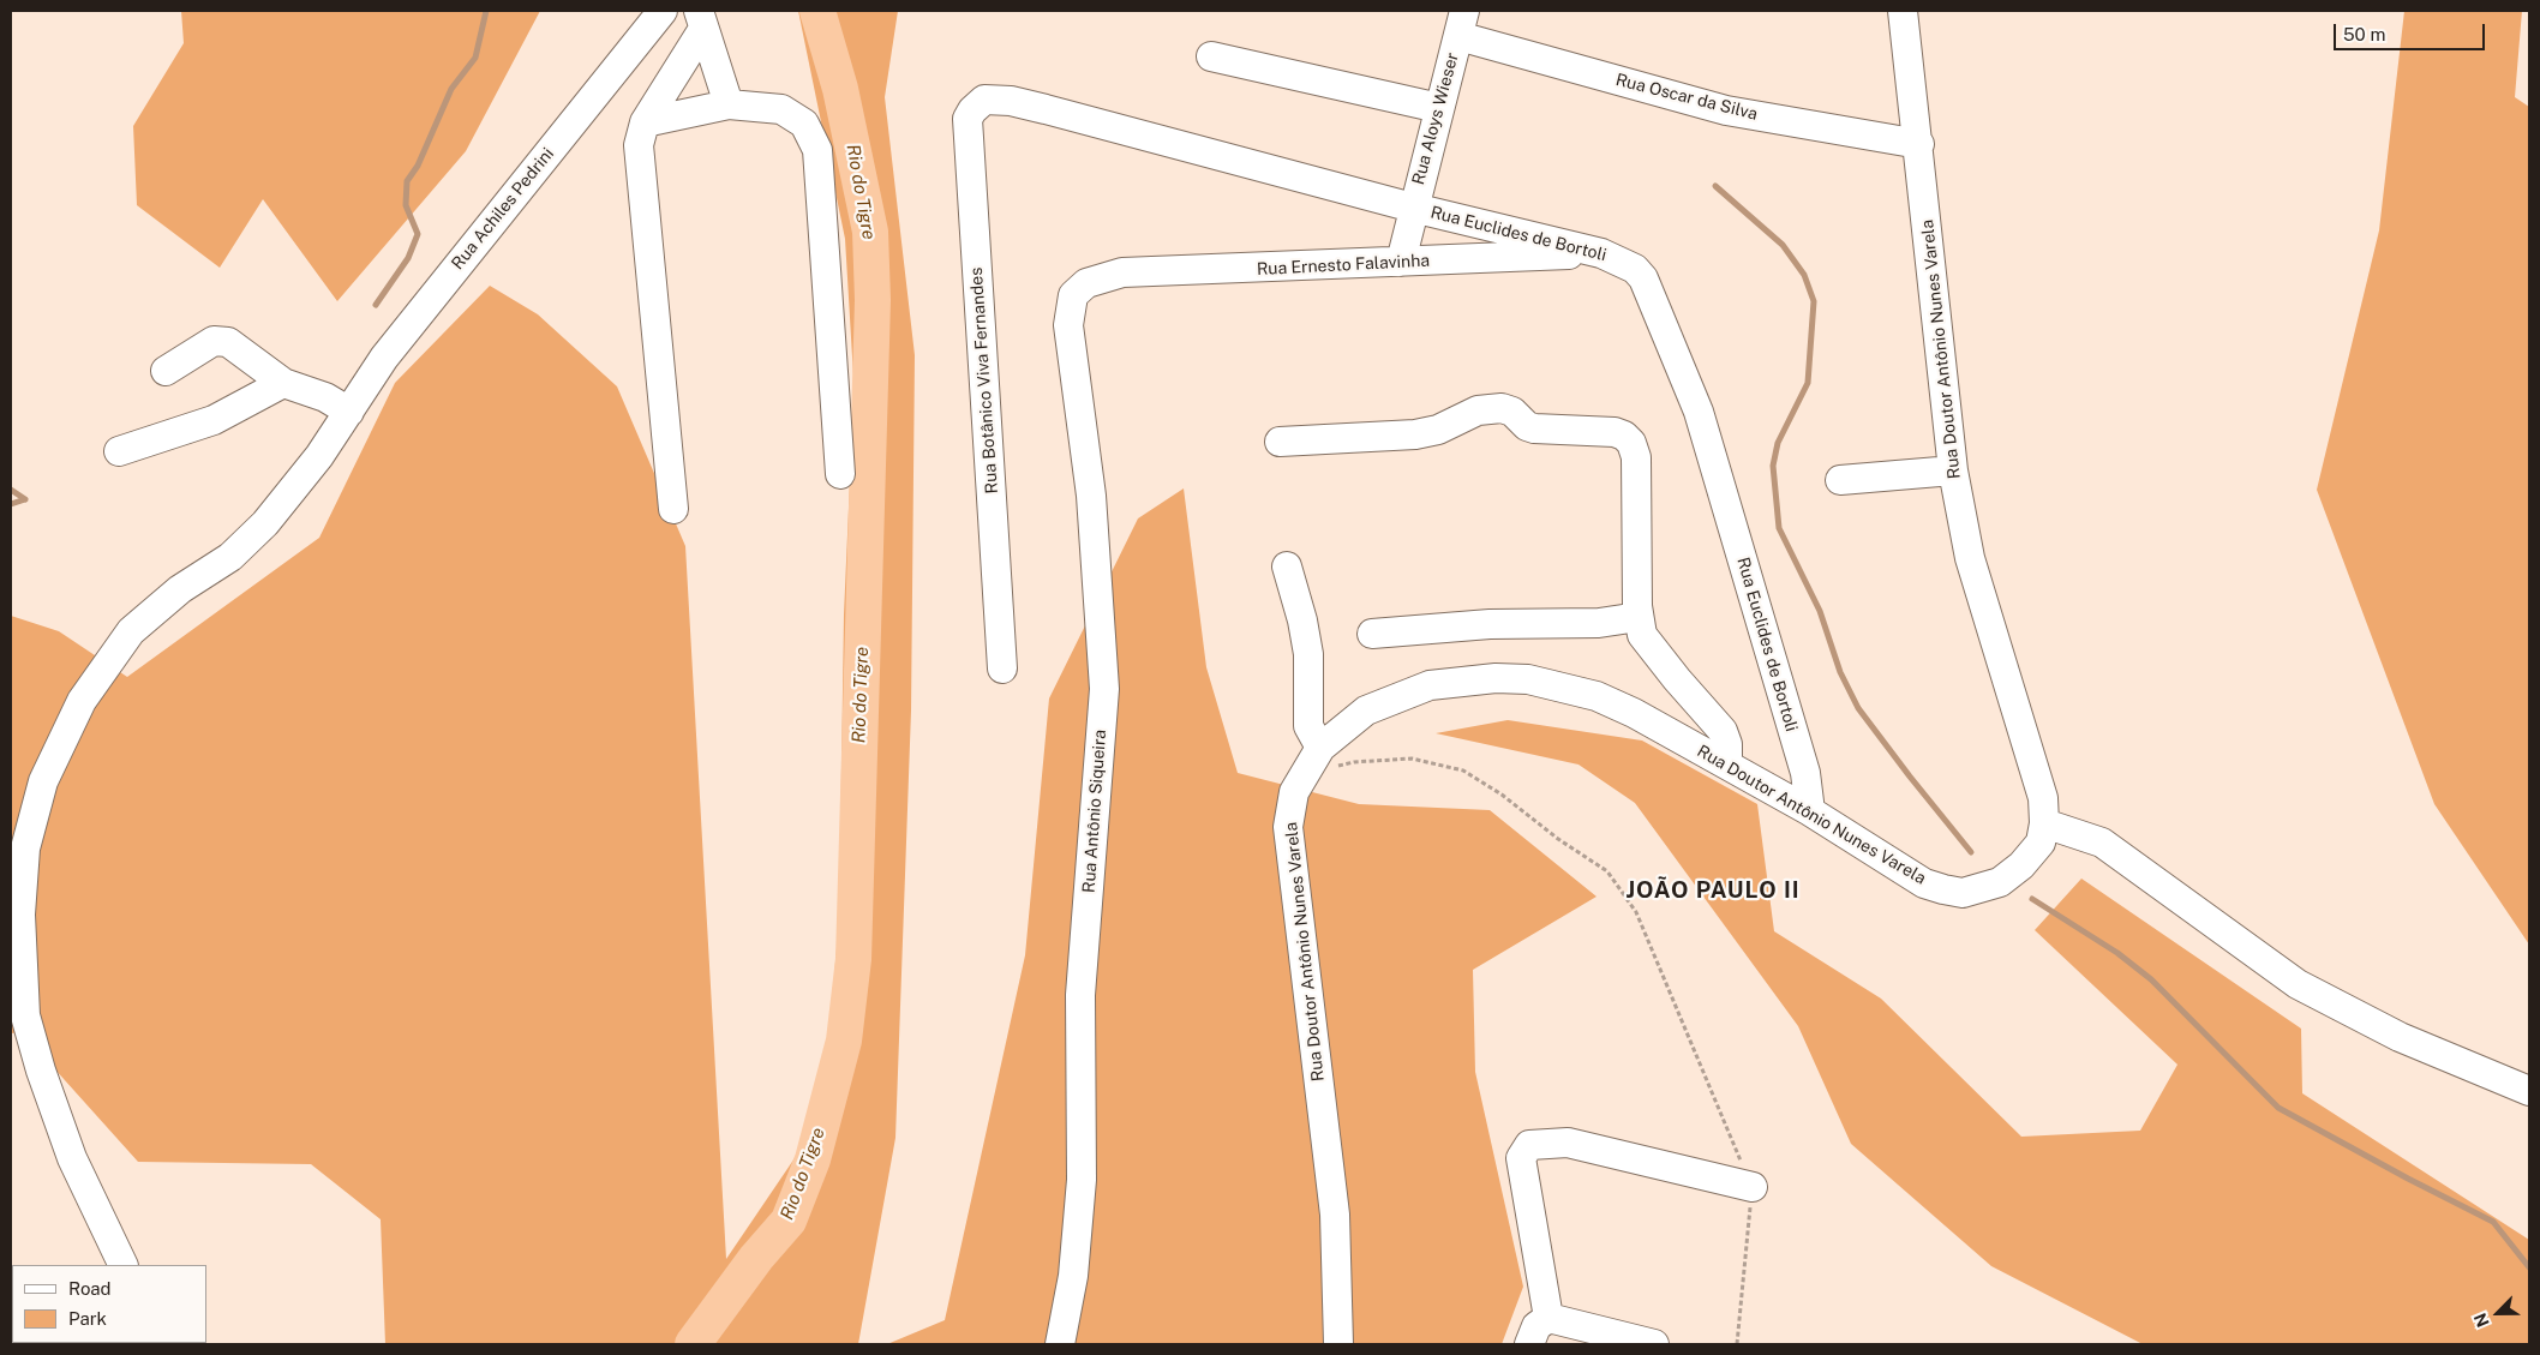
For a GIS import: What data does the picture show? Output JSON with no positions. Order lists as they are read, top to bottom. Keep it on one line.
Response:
{"streets":{"street":["Rua Oscar da Silva","Rua Aloys Wieser","Rua Achiles Pedrini","Rua Euclides de Bortoli","Rua Ernesto Falavinha","Rua Doutor Antônio Nunes Varela","Rua Botânico Viva Fernandes","Rua Antônio Siqueira"]},"crossings":[["Rua Oscar da Silva","Rua Aloys Wieser"],["Rua Oscar da Silva","Rua Doutor Antônio Nunes Varela"],["Rua Aloys Wieser","Rua Euclides de Bortoli"],["Rua Aloys Wieser","Rua Ernesto Falavinha"],["Rua Euclides de Bortoli","Rua Ernesto Falavinha"],["Rua Euclides de Bortoli","Rua Doutor Antônio Nunes Varela"],["Rua Euclides de Bortoli","Rua Botânico Viva Fernandes"],["Rua Ernesto Falavinha","Rua Antônio Siqueira"]],"districts":["JOÃO PAULO II"],"water":["Rio do Tigre"],"legend":["Road","Park"],"scale_bar":"50 m","north":"bottom left"}
